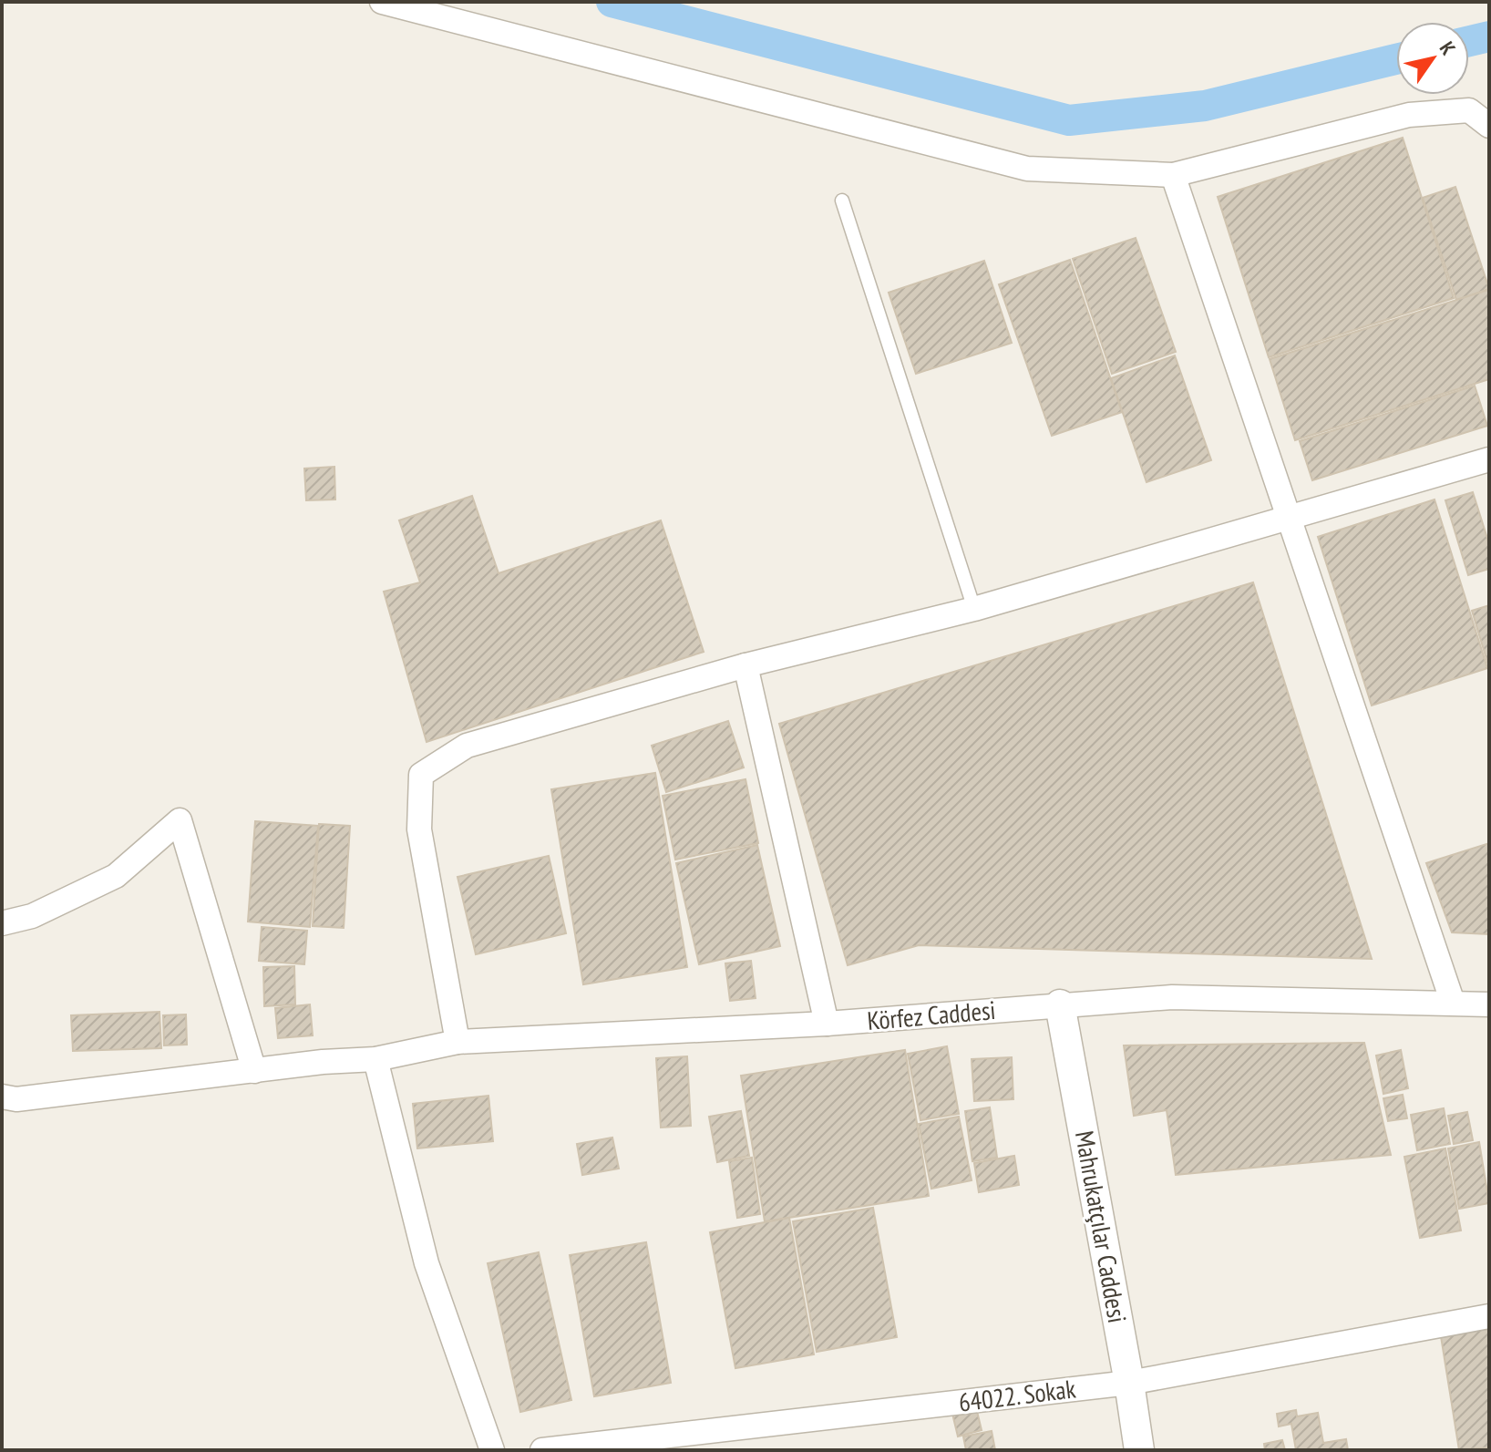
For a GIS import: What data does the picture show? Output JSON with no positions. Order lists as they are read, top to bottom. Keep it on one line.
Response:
{"streets":{"street":["Körfez Caddesi","Mahrukatçılar Caddesi","64022. Sokak"]},"crossings":[["Körfez Caddesi","Mahrukatçılar Caddesi"],["Mahrukatçılar Caddesi","64022. Sokak"]],"north":"top right"}
